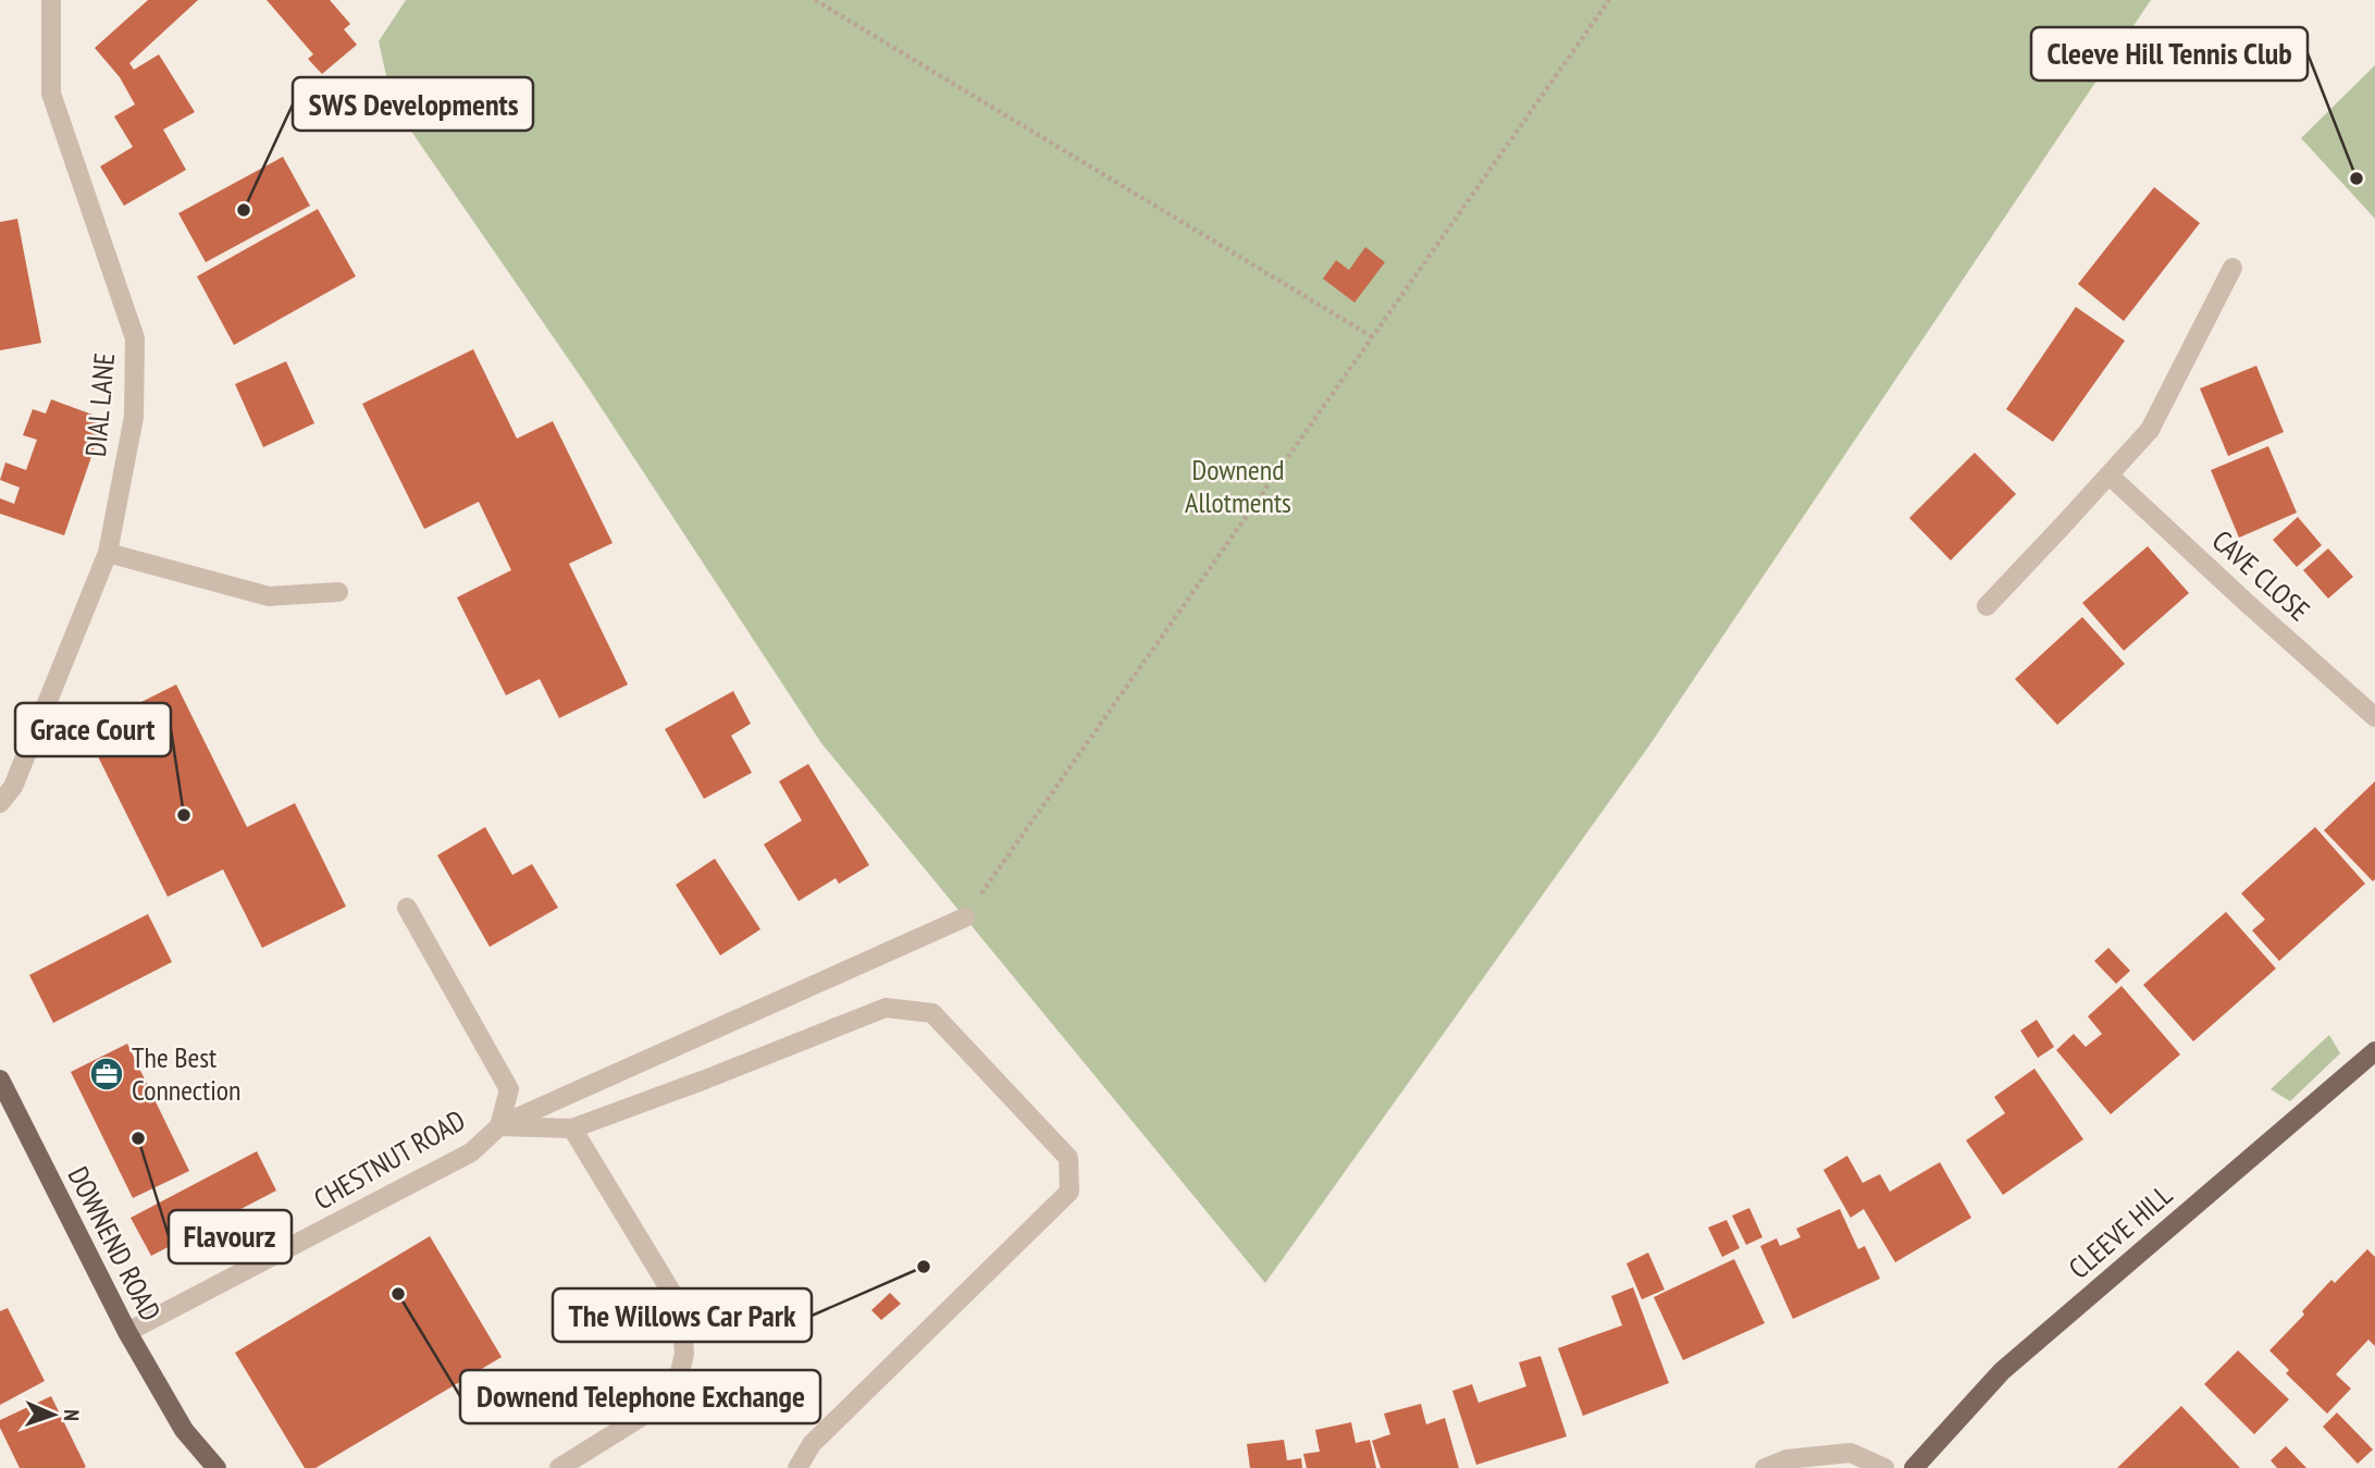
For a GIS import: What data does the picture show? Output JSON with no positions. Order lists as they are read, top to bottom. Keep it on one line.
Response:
{"streets":{"main road":["CLEEVE HILL","DOWNEND ROAD"],"street":["DIAL LANE","CAVE CLOSE","CHESTNUT ROAD"]},"crossings":[["CHESTNUT ROAD","DOWNEND ROAD"]],"parks":["Downend Allotments"],"places":{"other":["Cleeve Hill Tennis Club","SWS Developments","Grace Court","Flavourz","The Willows Car Park","Downend Telephone Exchange"],"office":["The Best Connection"]},"north":"right"}
